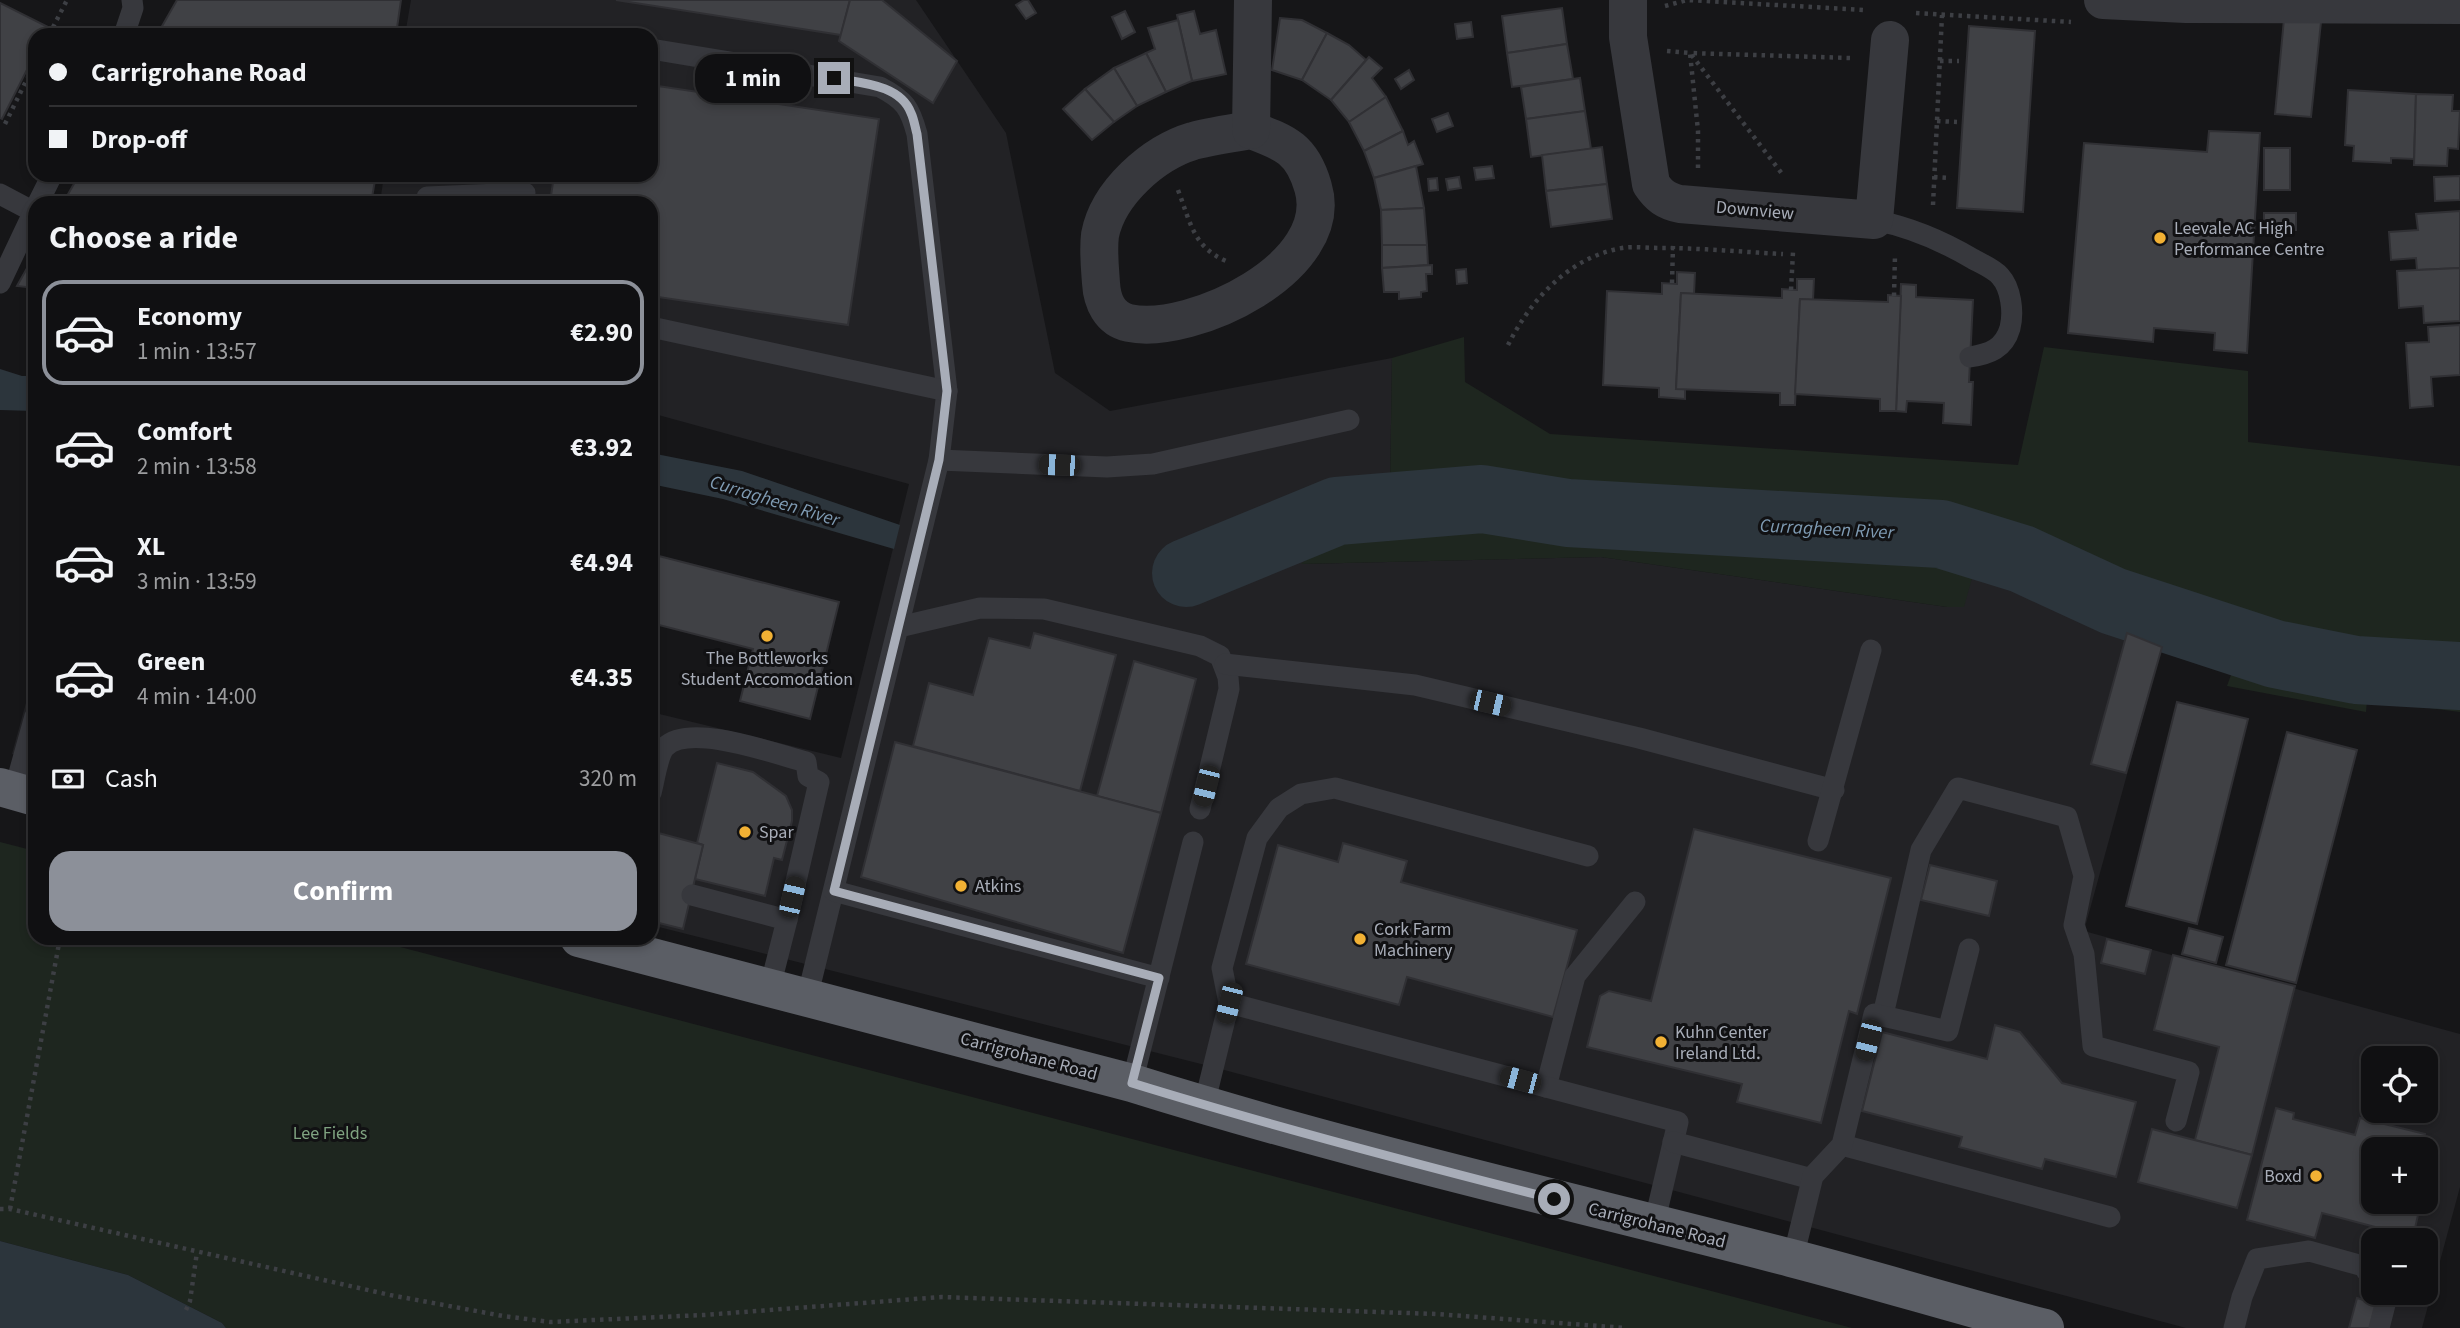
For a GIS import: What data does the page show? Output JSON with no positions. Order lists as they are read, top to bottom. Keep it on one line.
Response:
{"streets":{"highway":["Carrigrohane Road"],"street":["Downview"]},"water":["Curragheen River"],"parks":["Lee Fields"],"places":["Leevale AC High Performance Centre","The Bottleworks Student Accomodation","Spar","Atkins","Cork Farm Machinery","Kuhn Center Ireland Ltd.","Boxd"],"page":{"banner":["Carrigrohane Road","Drop-off"],"bubble":"1 min","heading":"Choose a ride","list":[{"name":"Economy","note":"1 min · 13:57","value":"€2.90"},{"name":"Comfort","note":"2 min · 13:58","value":"€3.92"},{"name":"XL","note":"3 min · 13:59","value":"€4.94"},{"name":"Green","note":"4 min · 14:00","value":"€4.35"}],"pay":["Cash","320 m"],"buttons":"Confirm","map_buttons":["+","−"]}}
